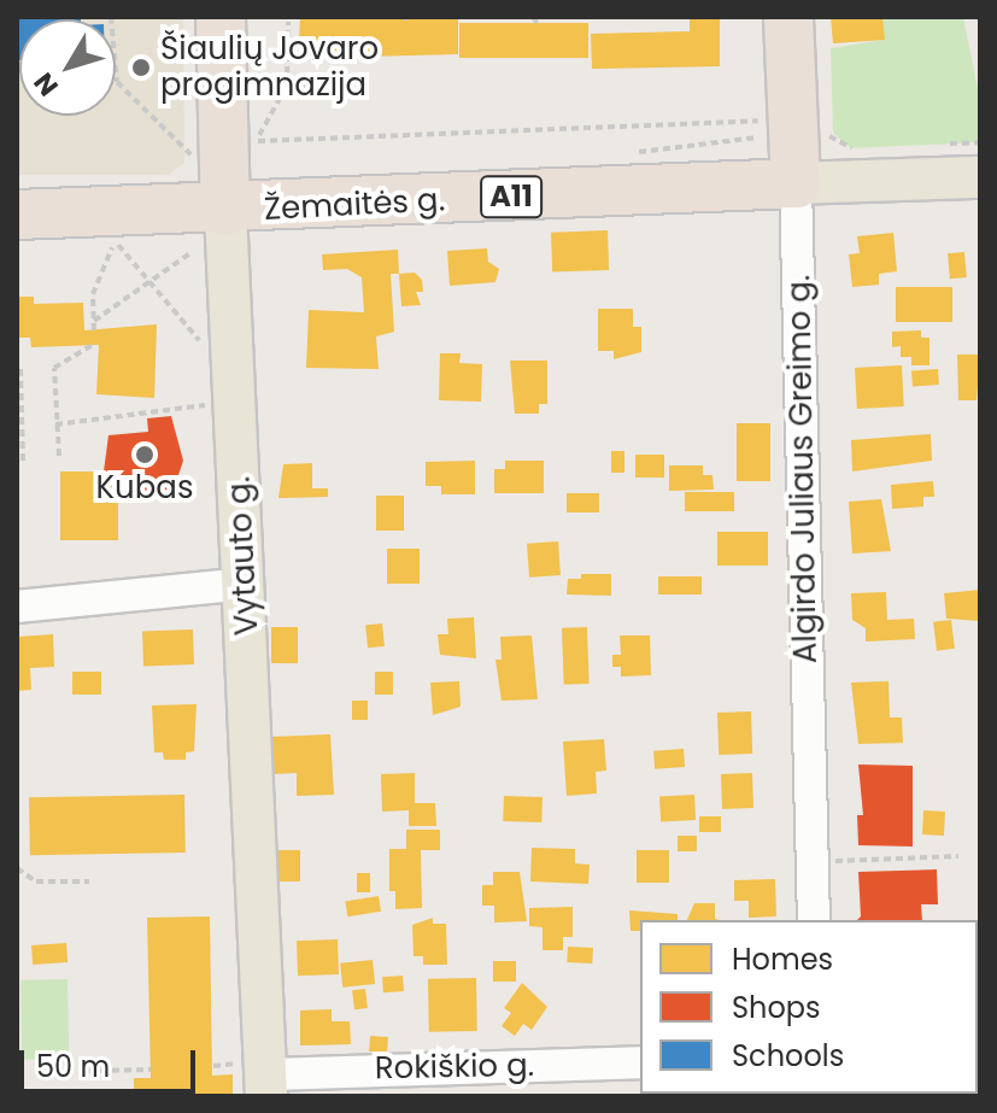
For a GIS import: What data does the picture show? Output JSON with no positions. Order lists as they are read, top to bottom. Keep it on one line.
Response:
{"streets":{"highway":["A11","Žemaitės g.","Algirdo Juliaus Greimo g.","Vytauto g."],"street":["Rokiškio g."]},"crossings":[["Žemaitės g.","Algirdo Juliaus Greimo g."],["Žemaitės g.","Vytauto g."],["Vytauto g.","Rokiškio g."]],"places":["Šiaulių Jovaro progimnazija","Kubas"],"legend":["Homes","Shops","Schools"],"scale_bar":"50 m","north":"bottom left"}
